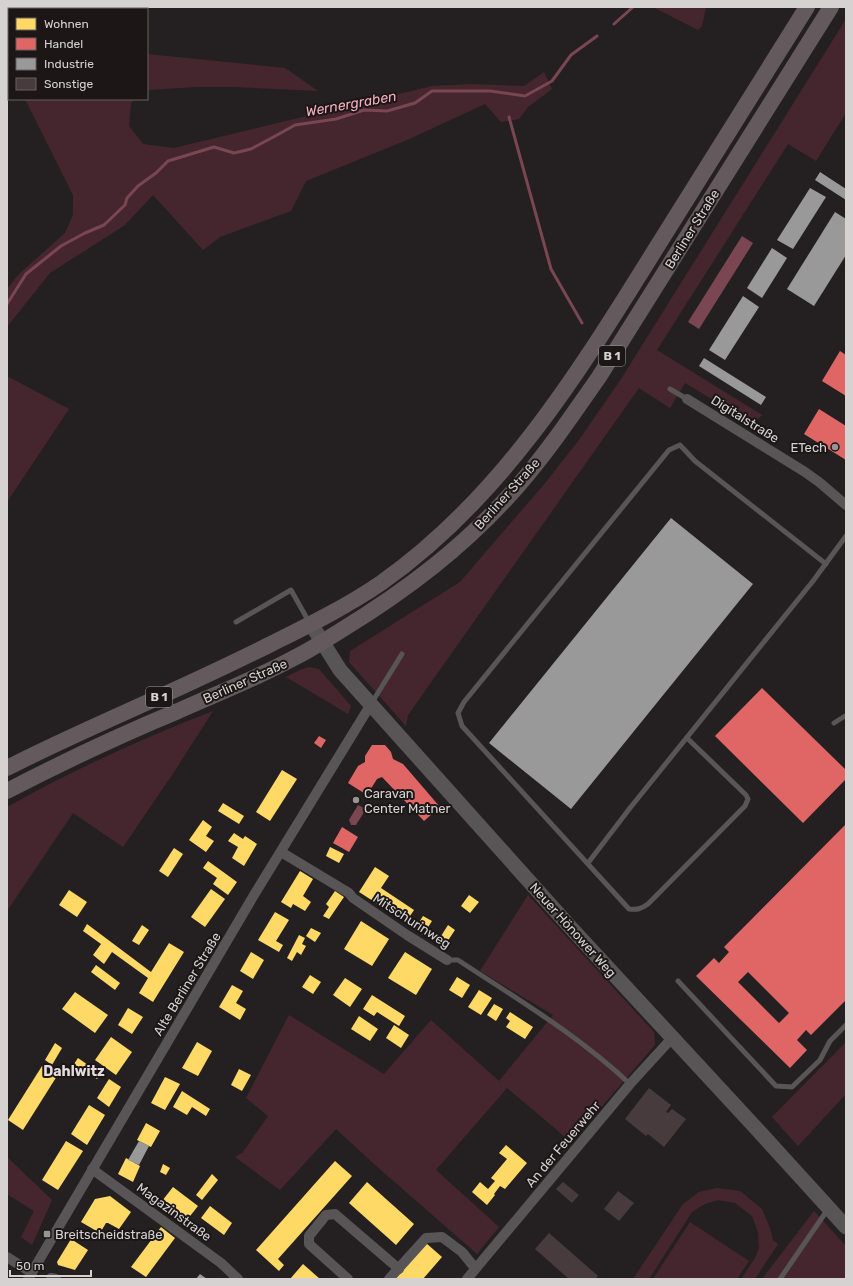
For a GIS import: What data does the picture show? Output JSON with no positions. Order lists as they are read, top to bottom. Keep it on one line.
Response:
{"streets":{"main road":["Berliner Straße","B 1","Neuer Hönower Weg"],"street":["Digitalstraße","Mitschurinweg","Alte Berliner Straße","An der Feuerwehr","Magazinstraße"]},"crossings":[["Berliner Straße","Neuer Hönower Weg"],["Mitschurinweg","Alte Berliner Straße"],["Mitschurinweg","An der Feuerwehr"],["Neuer Hönower Weg","Alte Berliner Straße"],["Neuer Hönower Weg","An der Feuerwehr"],["Alte Berliner Straße","Magazinstraße"]],"districts":["Dahlwitz"],"water":["Wernergraben"],"places":{"other":["ETech","Caravan Center Matner"],"transit":["Breitscheidstraße"]},"legend":["Wohnen","Handel","Industrie","Sonstige"],"scale_bar":"50 m"}
